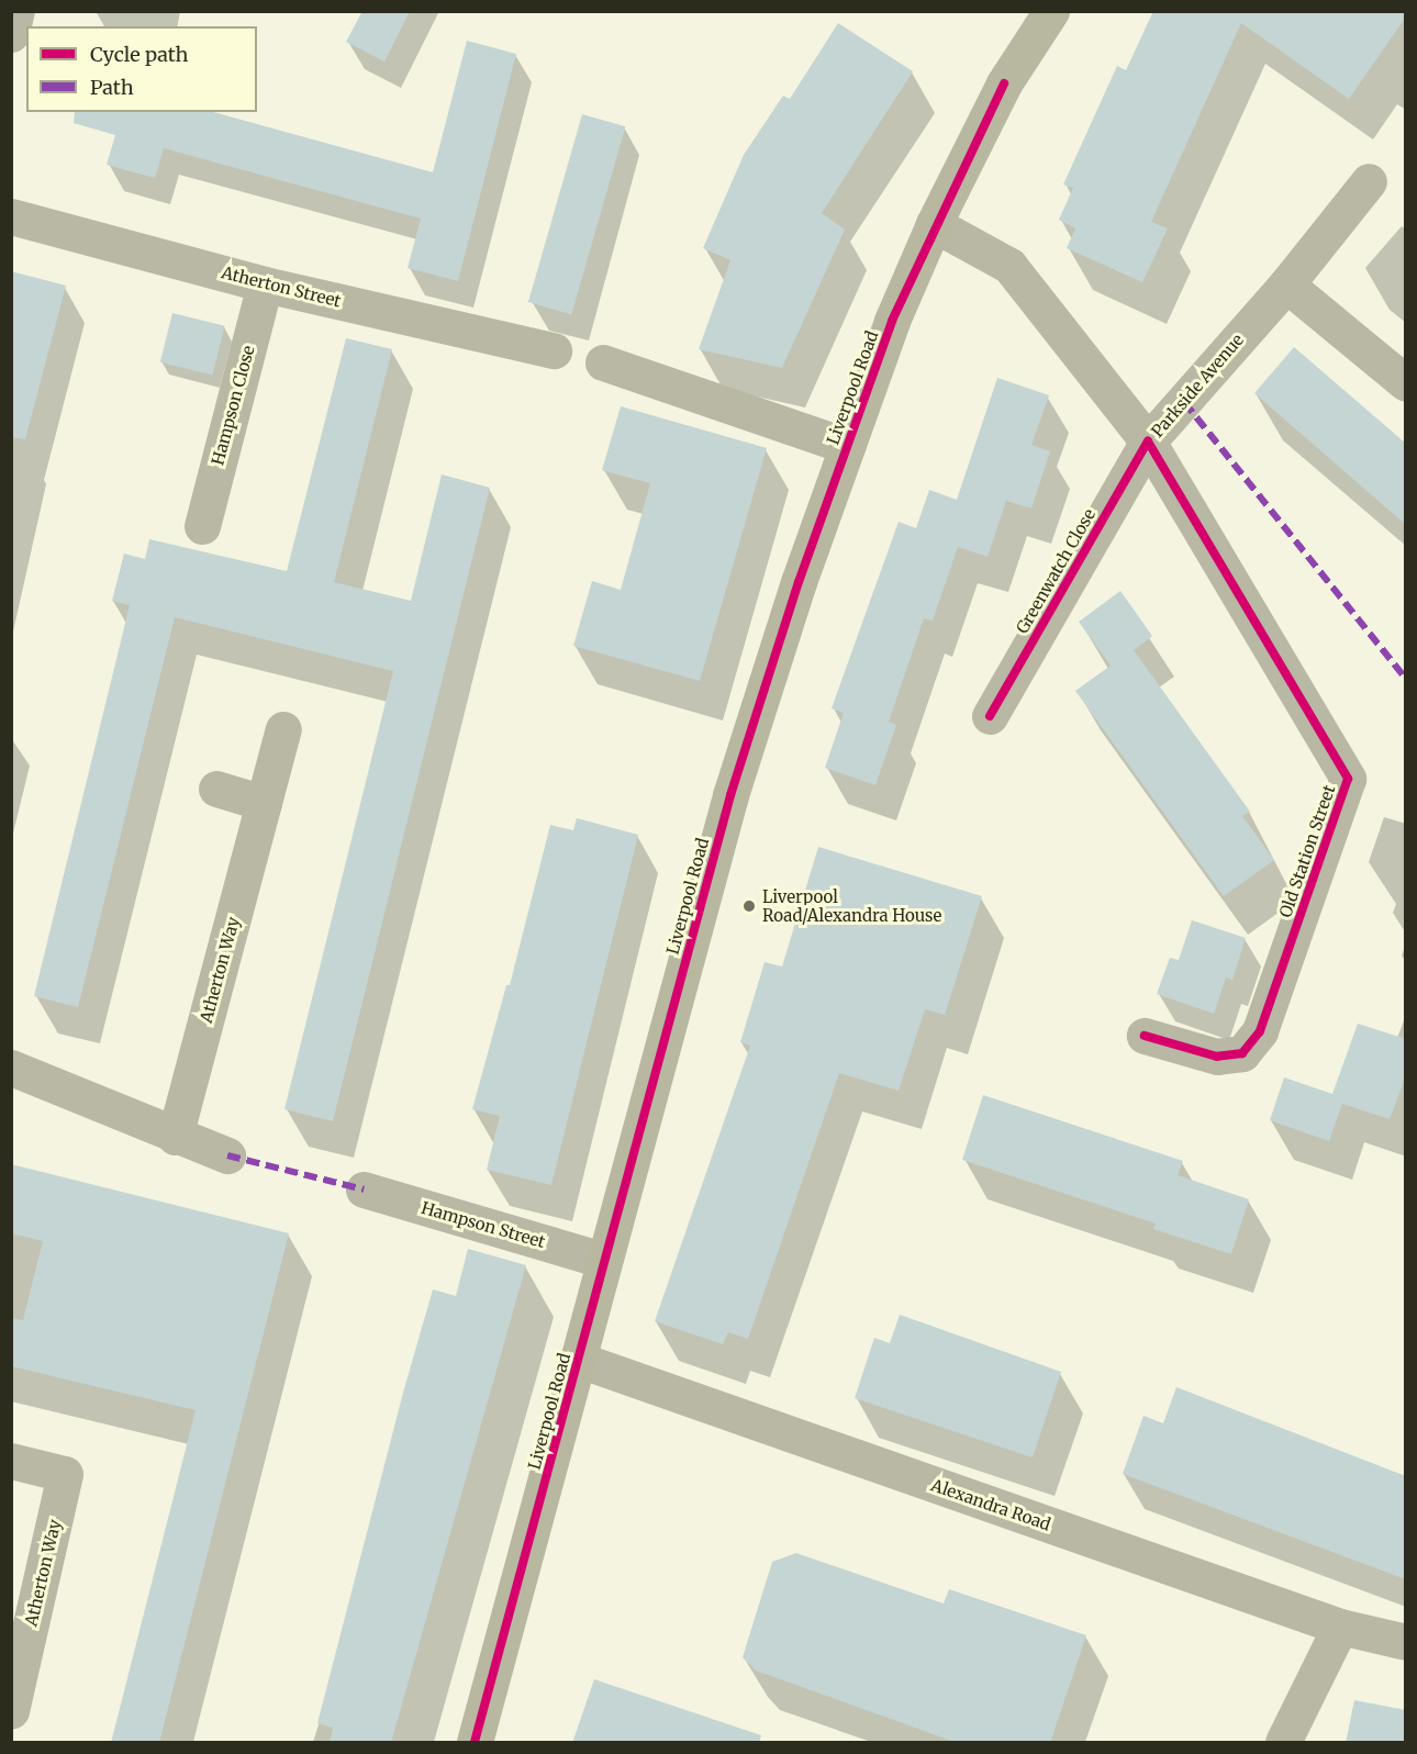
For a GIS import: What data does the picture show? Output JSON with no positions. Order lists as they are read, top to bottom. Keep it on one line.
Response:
{"streets":{"main road":["Liverpool Road"],"street":["Atherton Street","Parkside Avenue","Hampson Close","Greenwatch Close","Old Station Street","Atherton Way","Hampson Street","Alexandra Road"]},"crossings":[["Atherton Street","Hampson Close"],["Parkside Avenue","Liverpool Road"],["Parkside Avenue","Greenwatch Close"],["Parkside Avenue","Old Station Street"],["Liverpool Road","Hampson Street"],["Liverpool Road","Alexandra Road"],["Greenwatch Close","Old Station Street"]],"places":["Liverpool Road/Alexandra House"],"legend":["Cycle path","Path"]}
